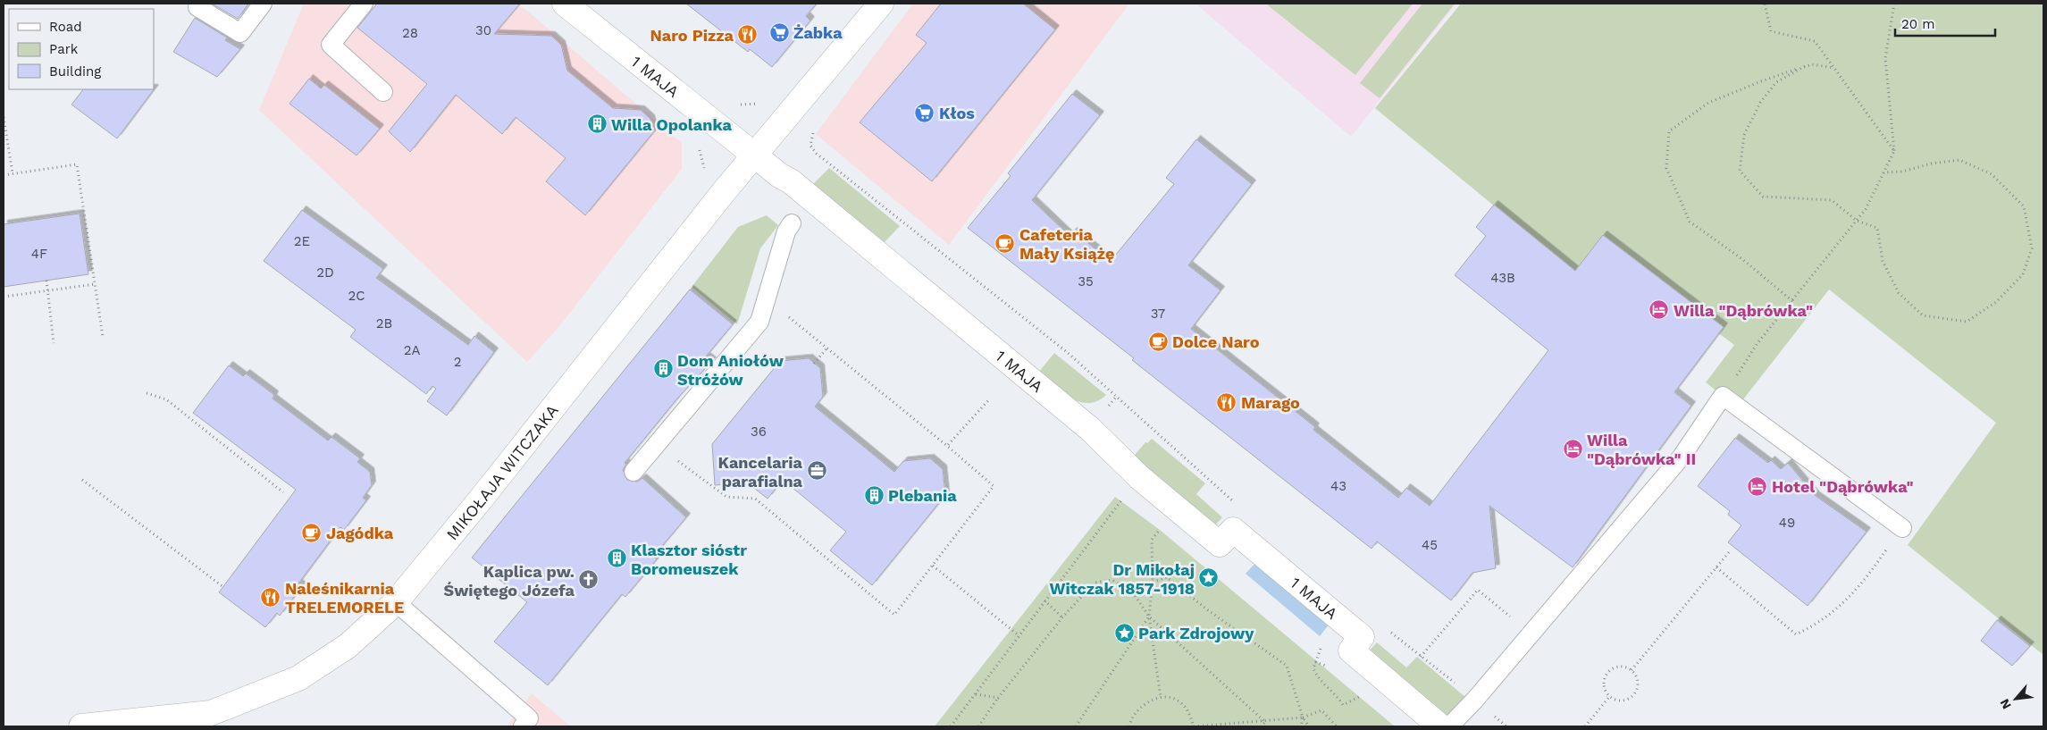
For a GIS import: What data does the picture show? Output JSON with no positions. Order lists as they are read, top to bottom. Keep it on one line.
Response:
{"streets":{"street":["1 MAJA","MIKOŁAJA WITCZAKA"]},"crossings":[["1 MAJA","MIKOŁAJA WITCZAKA"]],"places":{"supermarket":["Żabka","Kłos"],"restaurant":["Naro Pizza","Marago","Naleśnikarnia TRELEMORELE"],"building":["Willa Opolanka","Dom Aniołów Stróżów","Plebania","Klasztor sióstr Boromeuszek"],"cafe":["Cafeteria Mały Książę","Dolce Naro","Jagódka"],"hotel":["Willa \"Dąbrówka\"","Willa \"Dąbrówka\" II","Hotel \"Dąbrówka\""],"office":["Kancelaria parafialna"],"place":["Dr Mikołaj Witczak 1857-1918","Park Zdrojowy"],"church":["Kaplica pw. Świętego Józefa"]},"house_numbers":["30","28","2E","4F","2D","43B","35","2C","37","2B","2A","2","36","43","49","45"],"legend":["Road","Park","Building"],"scale_bar":"20 m","north":"bottom left"}
